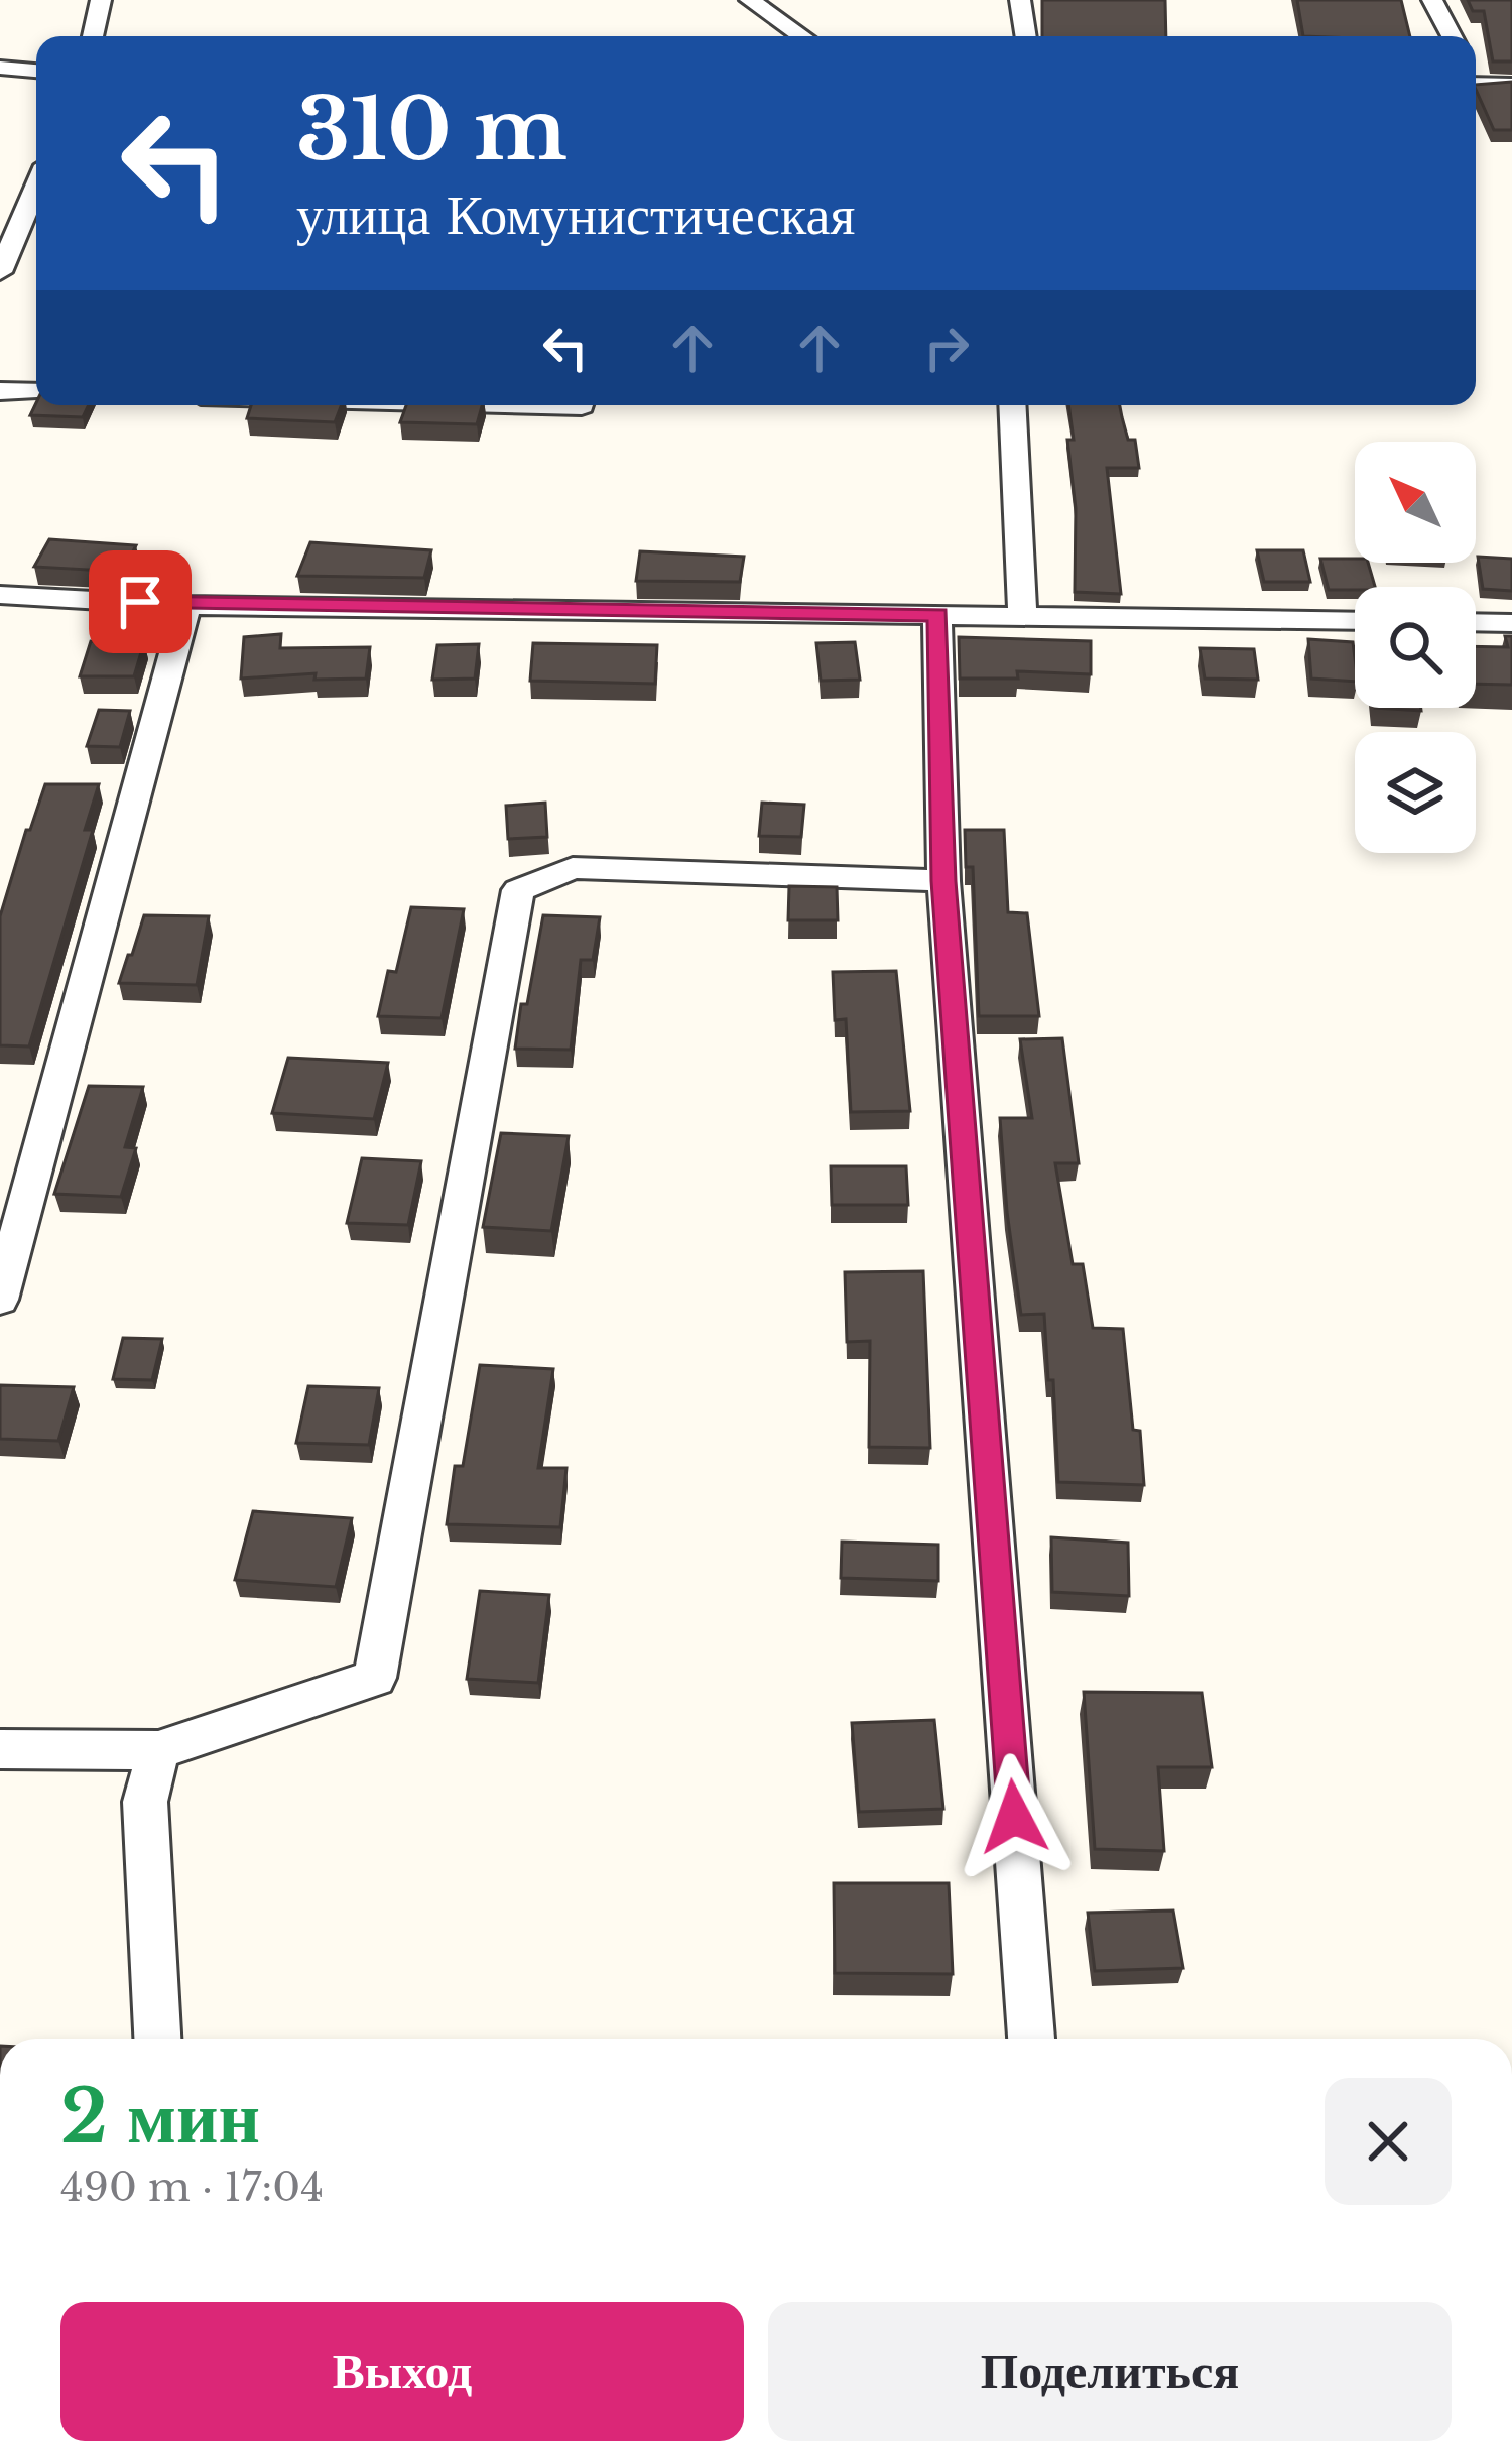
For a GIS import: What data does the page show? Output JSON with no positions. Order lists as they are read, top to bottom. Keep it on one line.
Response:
{"north":"top left","page":{"turn":["310 m","улица Комунистическая"],"heading":["2 мин","490 m · 17:04"],"buttons":["Выход","Поделиться"]}}
